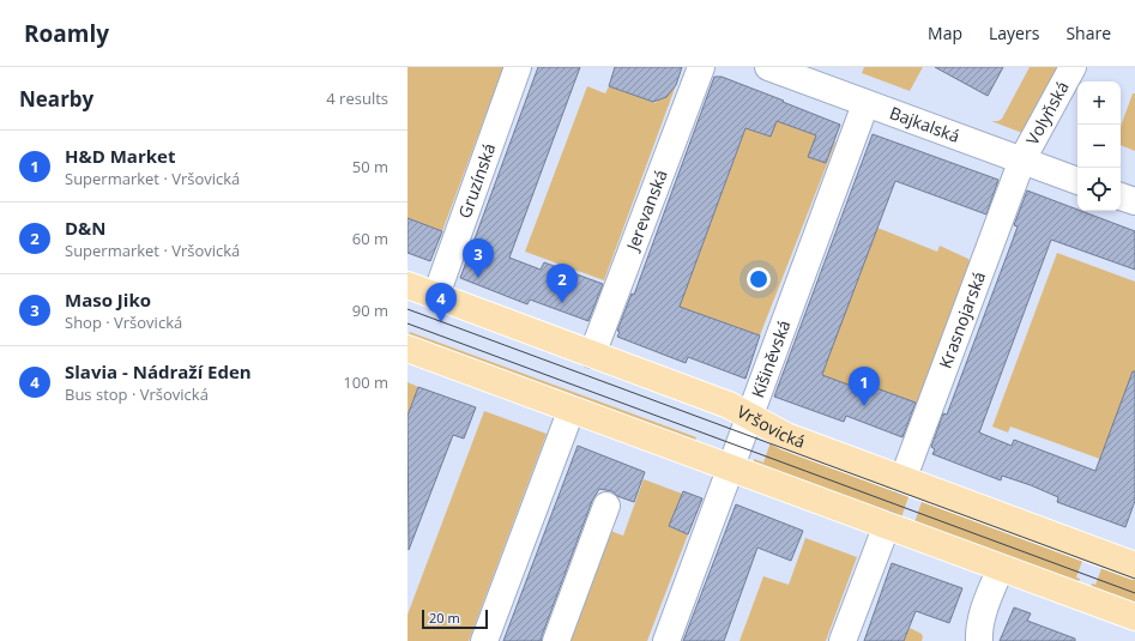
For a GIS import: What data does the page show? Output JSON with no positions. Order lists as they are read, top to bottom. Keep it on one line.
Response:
{"streets":{"main road":["Vršovická"],"street":["Volyňská","Bajkalská","Gruzínská","Jerevanská","Krasnojarská","Kišiněvská"]},"crossings":[["Volyňská","Bajkalská"],["Volyňská","Krasnojarská"],["Bajkalská","Krasnojarská"],["Bajkalská","Kišiněvská"],["Gruzínská","Vršovická"],["Jerevanská","Vršovická"],["Krasnojarská","Vršovická"],["Kišiněvská","Vršovická"]],"scale_bar":"20 m","page":{"header":"Roamly","nav":["Map","Layers","Share"],"heading":["Nearby","4 results"],"map_buttons":["+","−"],"list":[{"mark":"1","name":"H&D Market","note":"Supermarket · Vršovická","value":"50 m"},{"mark":"2","name":"D&N","note":"Supermarket · Vršovická","value":"60 m"},{"mark":"3","name":"Maso Jiko","note":"Shop · Vršovická","value":"90 m"},{"mark":"4","name":"Slavia - Nádraží Eden","note":"Bus stop · Vršovická","value":"100 m"}],"pins":["3","2","4","1"],"scale":"20 m"}}
